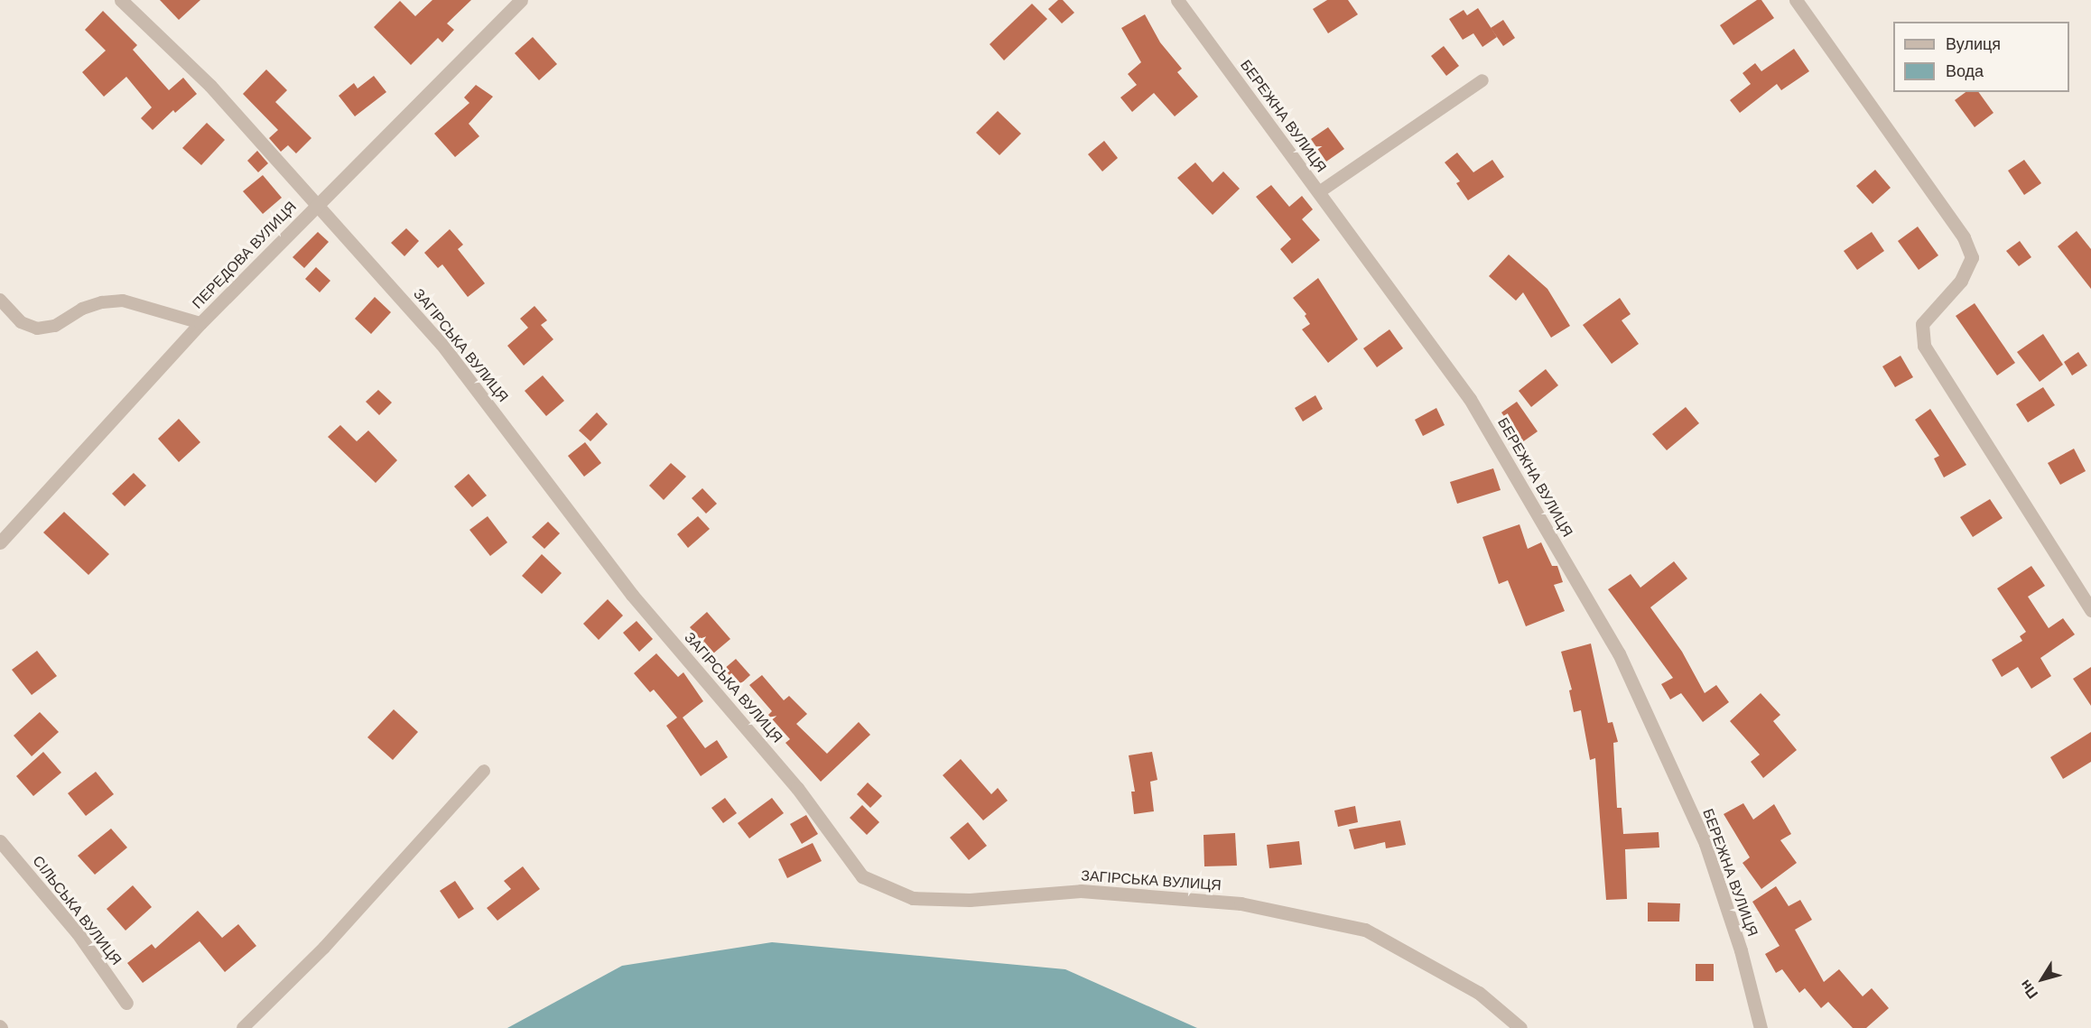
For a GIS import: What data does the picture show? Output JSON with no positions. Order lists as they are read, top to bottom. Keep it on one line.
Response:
{"streets":{"street":["БЕРЕЖНА ВУЛИЦЯ","ПЕРЕДОВА ВУЛИЦЯ","ЗАГІРСЬКА ВУЛИЦЯ","СІЛЬСЬКА ВУЛИЦЯ"]},"crossings":[["ПЕРЕДОВА ВУЛИЦЯ","ЗАГІРСЬКА ВУЛИЦЯ"]],"legend":["Вулиця","Вода"],"north":"bottom left"}
